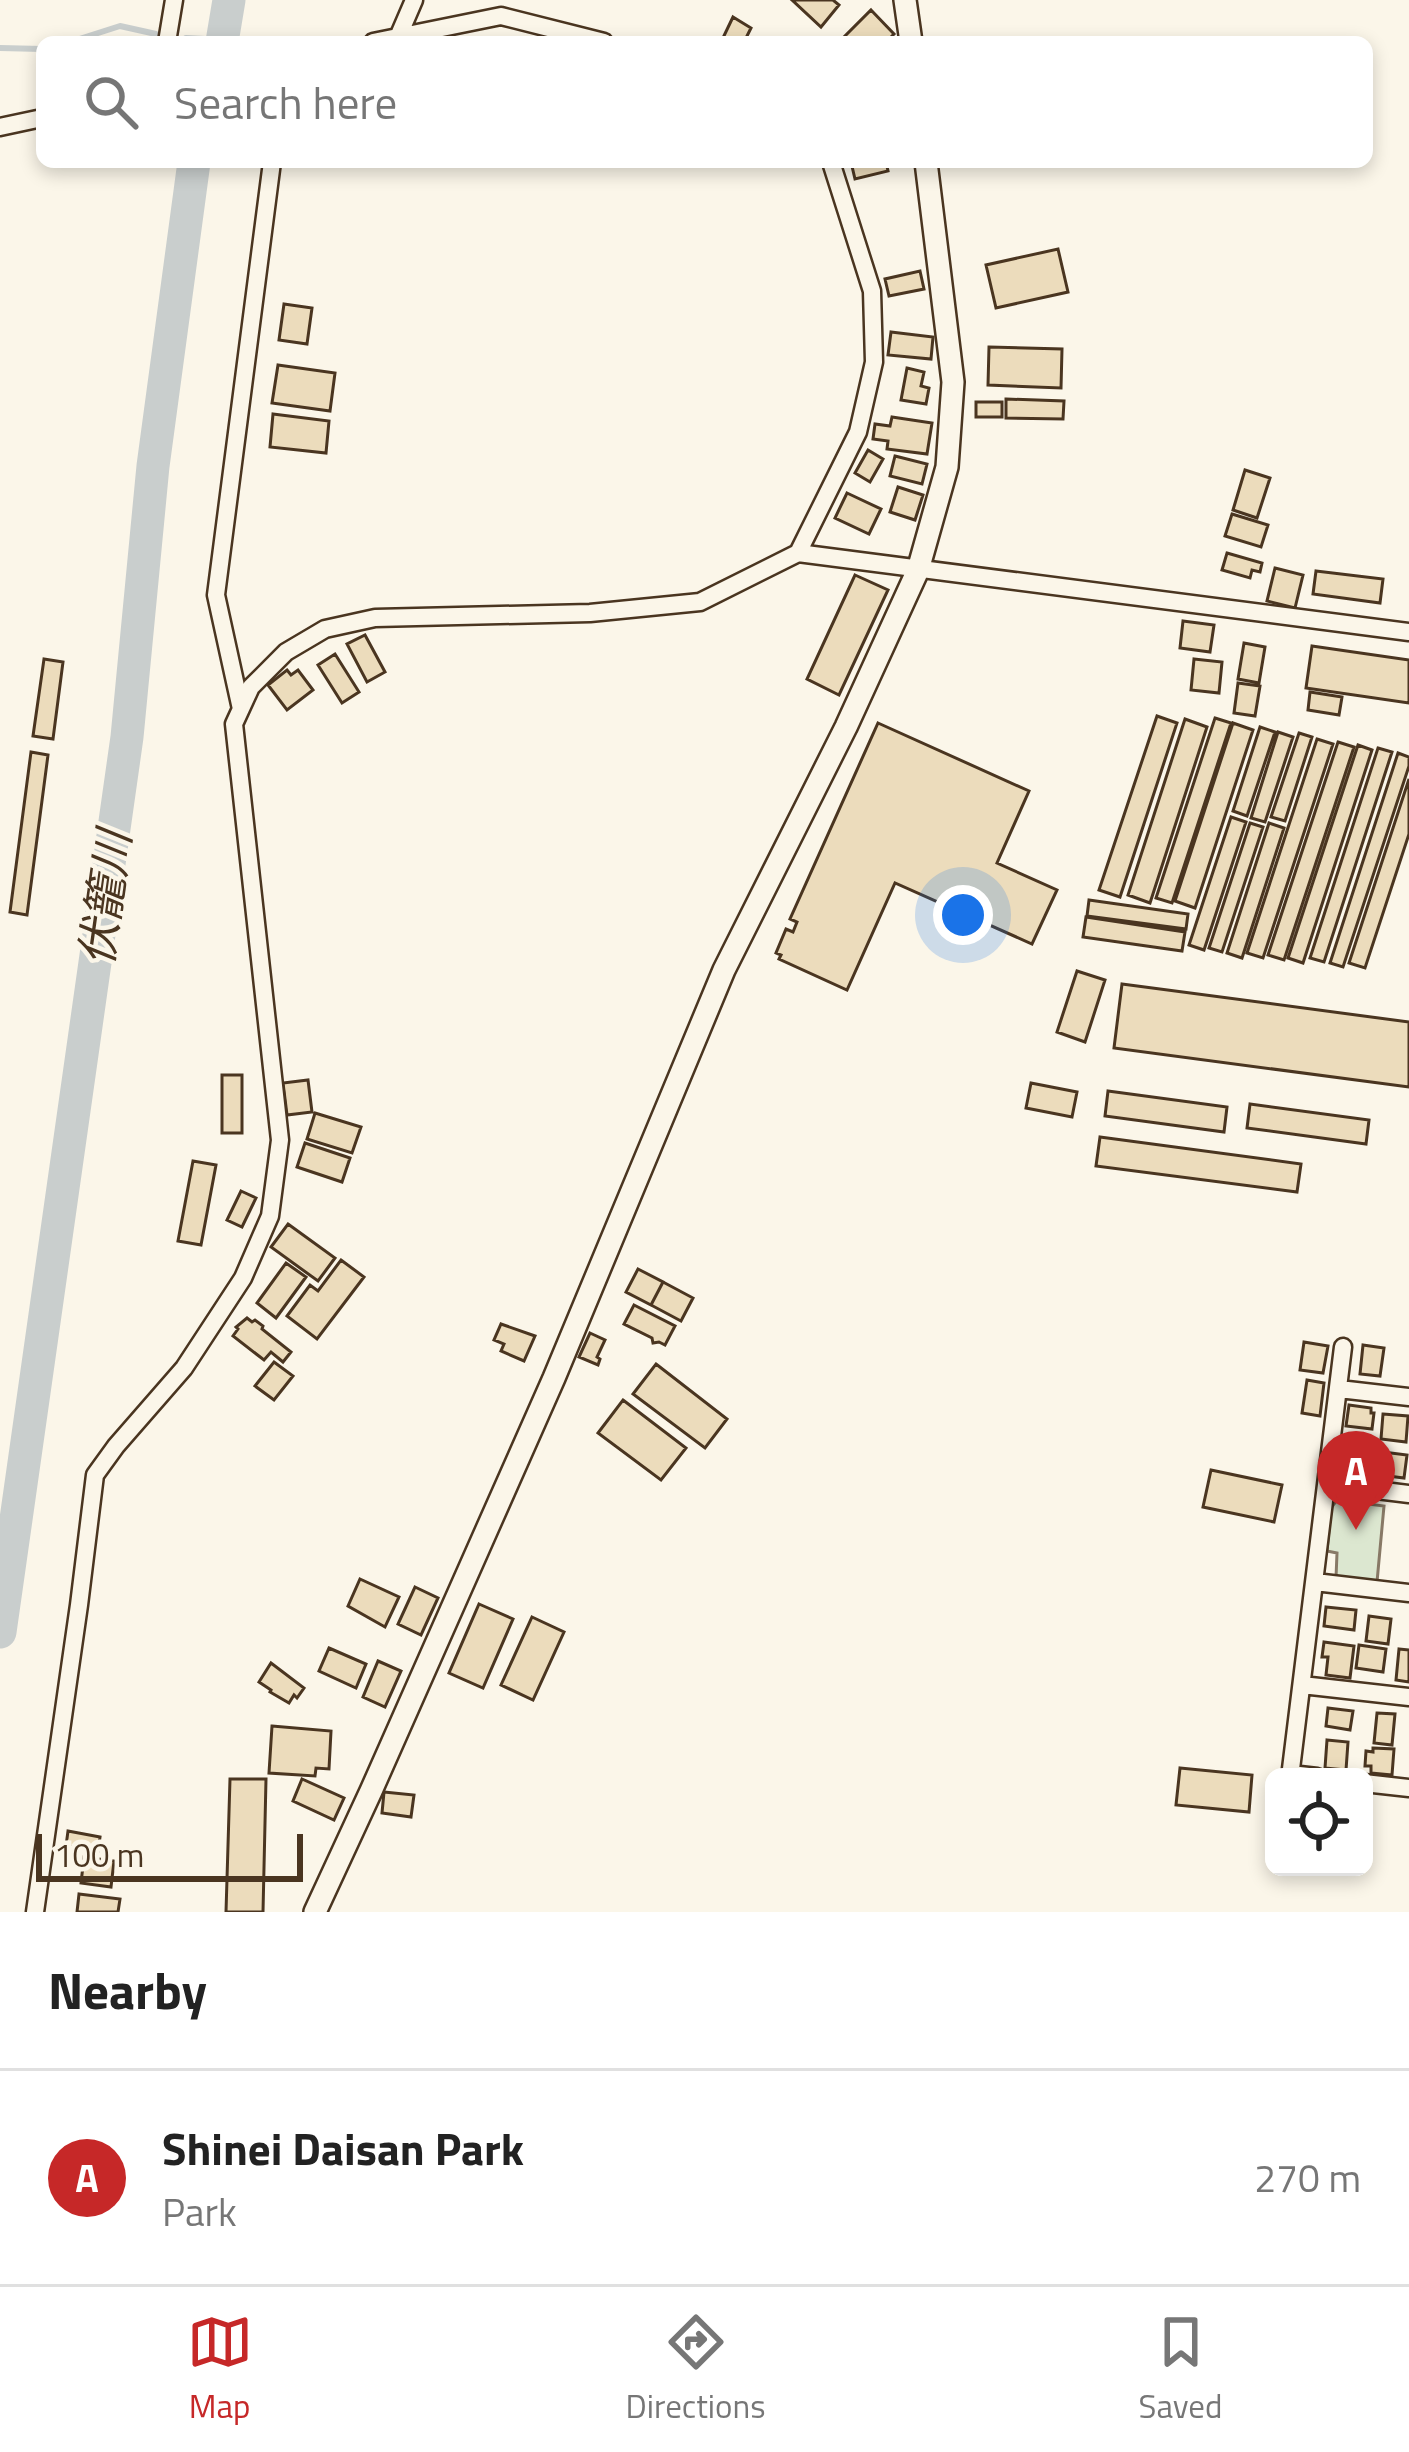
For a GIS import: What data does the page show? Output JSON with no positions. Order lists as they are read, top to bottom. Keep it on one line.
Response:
{"water":["伏籠川"],"scale_bar":"100 m","page":{"search":"Search here","pins":"A","scale":"100 m","heading":"Nearby","list":[{"mark":"A","name":"Shinei Daisan Park","note":"Park","value":"270 m"}],"nav":["Map","Directions","Saved"]}}
